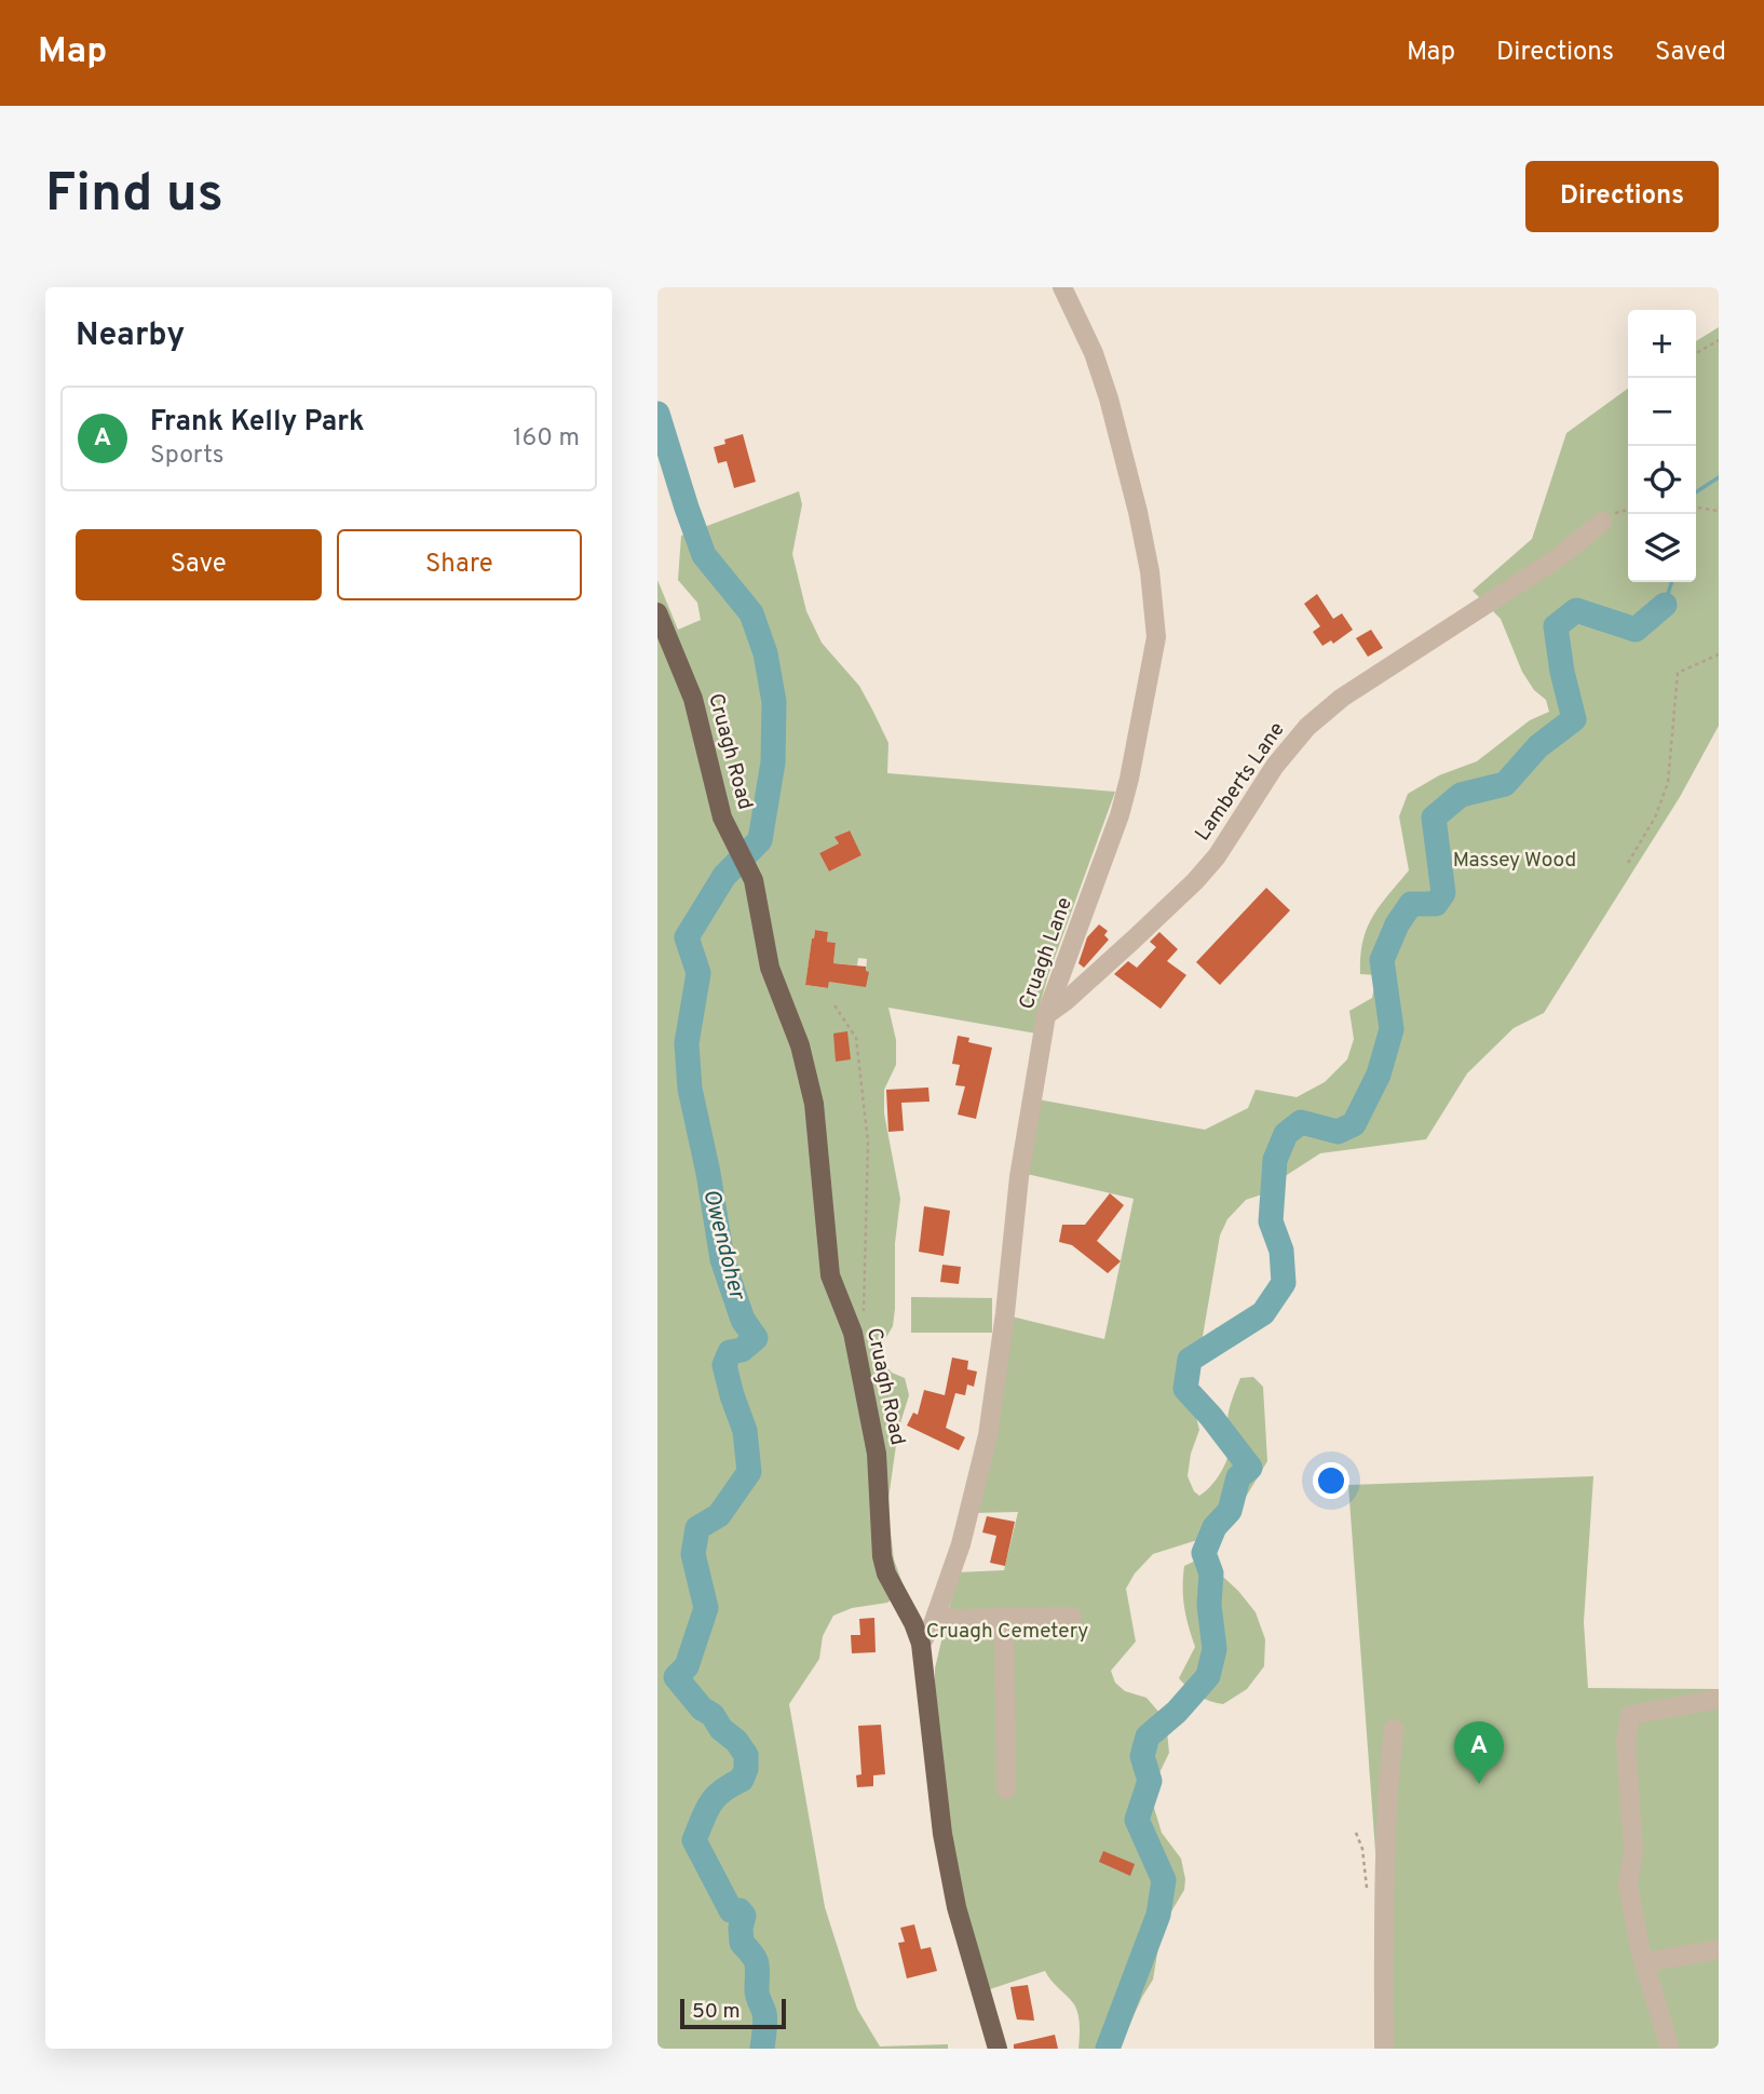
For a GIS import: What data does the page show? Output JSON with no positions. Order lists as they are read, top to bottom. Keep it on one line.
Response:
{"streets":{"main road":["Cruagh Road"],"street":["Lamberts Lane","Cruagh Lane"]},"crossings":[["Cruagh Road","Cruagh Lane"],["Lamberts Lane","Cruagh Lane"]],"water":["Owendoher"],"parks":["Massey Wood","Cruagh Cemetery"],"scale_bar":"50 m","page":{"header":"Map","nav":["Map","Directions","Saved"],"buttons":["Directions",["Save","Share"]],"title":"Find us","heading":"Nearby","map_buttons":["+","−"],"list":[{"mark":"A","name":"Frank Kelly Park","note":"Sports","value":"160 m"}],"pins":"A","scale":"50 m"}}
